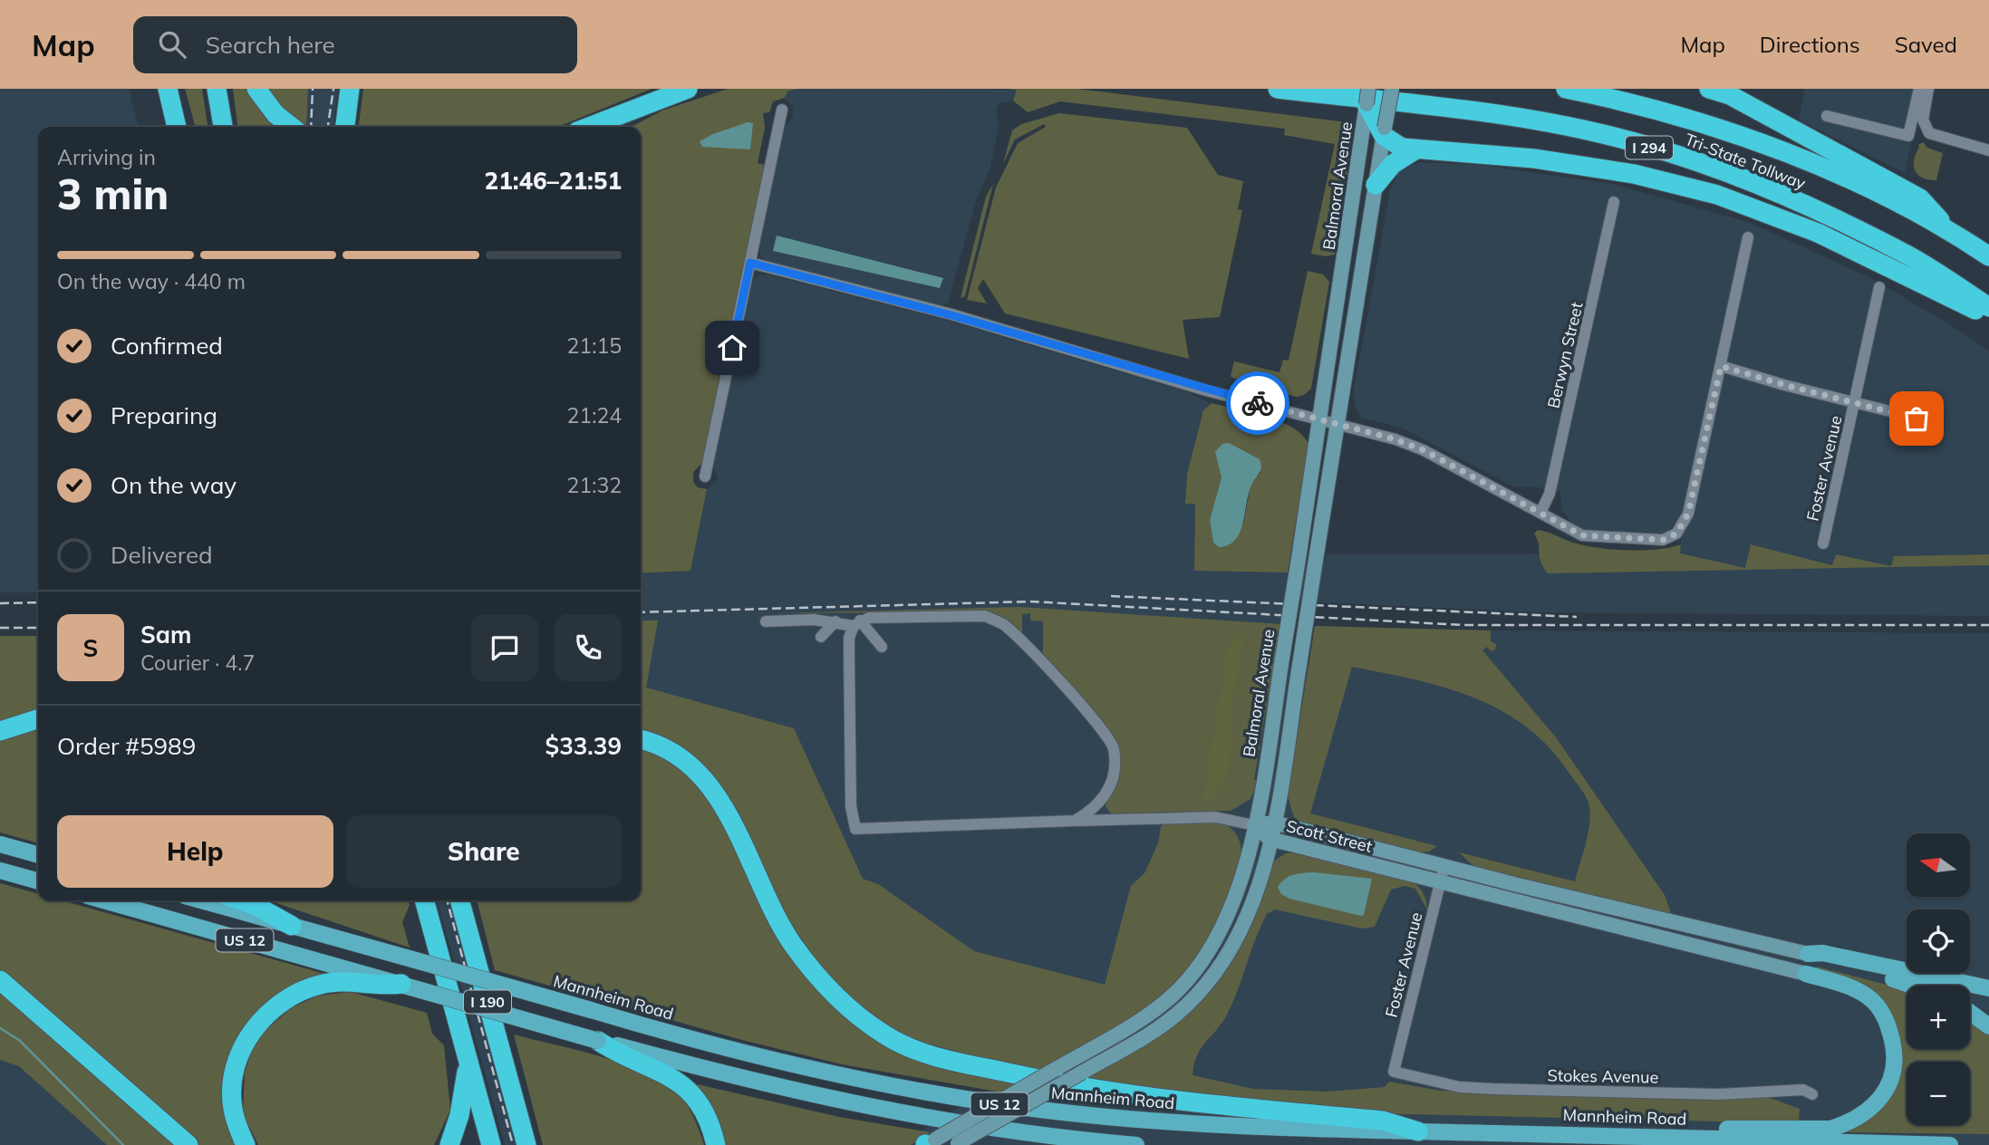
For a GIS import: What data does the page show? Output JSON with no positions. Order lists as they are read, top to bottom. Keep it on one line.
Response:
{"streets":{"highway":["I 294","Tri-State Tollway","I 190"],"main road":["US 12","Mannheim Road"],"street":["Balmoral Avenue","Berwyn Street","Foster Avenue","Scott Street","Stokes Avenue"]},"crossings":[["Balmoral Avenue","Scott Street"],["Foster Avenue","Scott Street"],["Foster Avenue","Stokes Avenue"]],"north":"left","page":{"header":"Map","search":"Search here","nav":["Map","Directions","Saved"],"heading":["3 min","Arriving in","21:46–21:51"],"panel":["Sam","Courier · 4.7","Order #5989","$33.39"],"bar":"On the way · 440 m","list":[["Confirmed","21:15"],["Preparing","21:24"],["On the way","21:32"],"Delivered"],"round":"S","buttons":["Help","Share"],"map_buttons":["+","−"]}}
